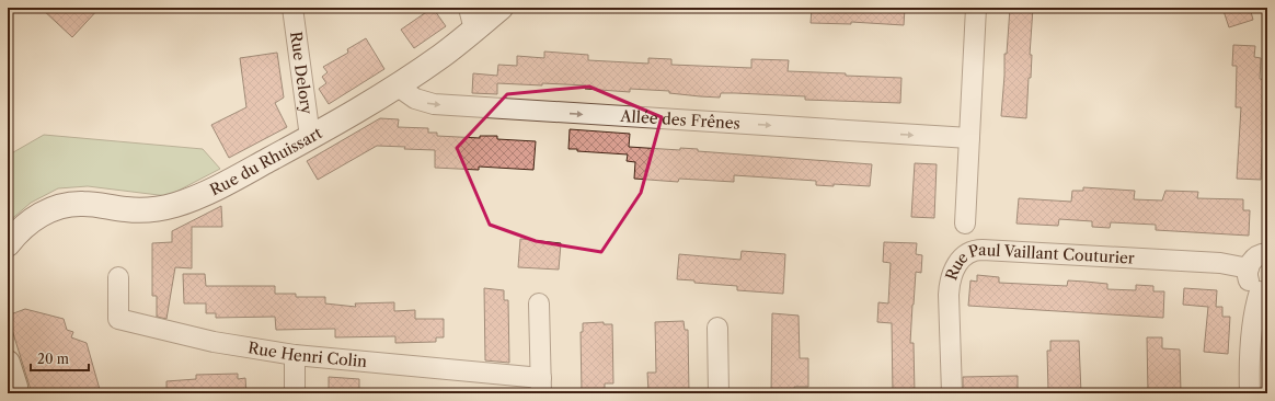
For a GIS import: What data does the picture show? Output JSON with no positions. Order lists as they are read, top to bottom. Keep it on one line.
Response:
{"streets":{"street":["Rue Delory","Allée des Frênes","Rue du Rhuissart","Rue Paul Vaillant Couturier","Rue Henri Colin"]},"crossings":[["Rue Delory","Rue du Rhuissart"],["Allée des Frênes","Rue du Rhuissart"]],"one_way":["Allée des Frênes"],"scale_bar":"20 m"}
